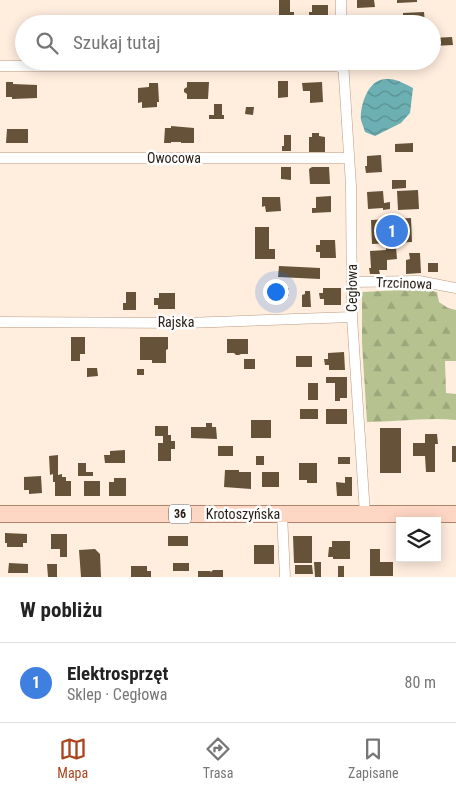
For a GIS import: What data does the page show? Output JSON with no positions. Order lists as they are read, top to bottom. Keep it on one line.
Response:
{"streets":{"main road":["36","Krotoszyńska"],"street":["Owocowa","Trzcinowa","Cegłowa","Rajska"]},"crossings":[["Owocowa","Cegłowa"],["Trzcinowa","Cegłowa"],["Cegłowa","Rajska"],["Cegłowa","Krotoszyńska"]],"page":{"search":"Szukaj tutaj","pins":"1","heading":"W pobliżu","list":[{"mark":"1","name":"Elektrosprzęt","note":"Sklep · Cegłowa","value":"80 m"}],"nav":["Mapa","Trasa","Zapisane"]}}
